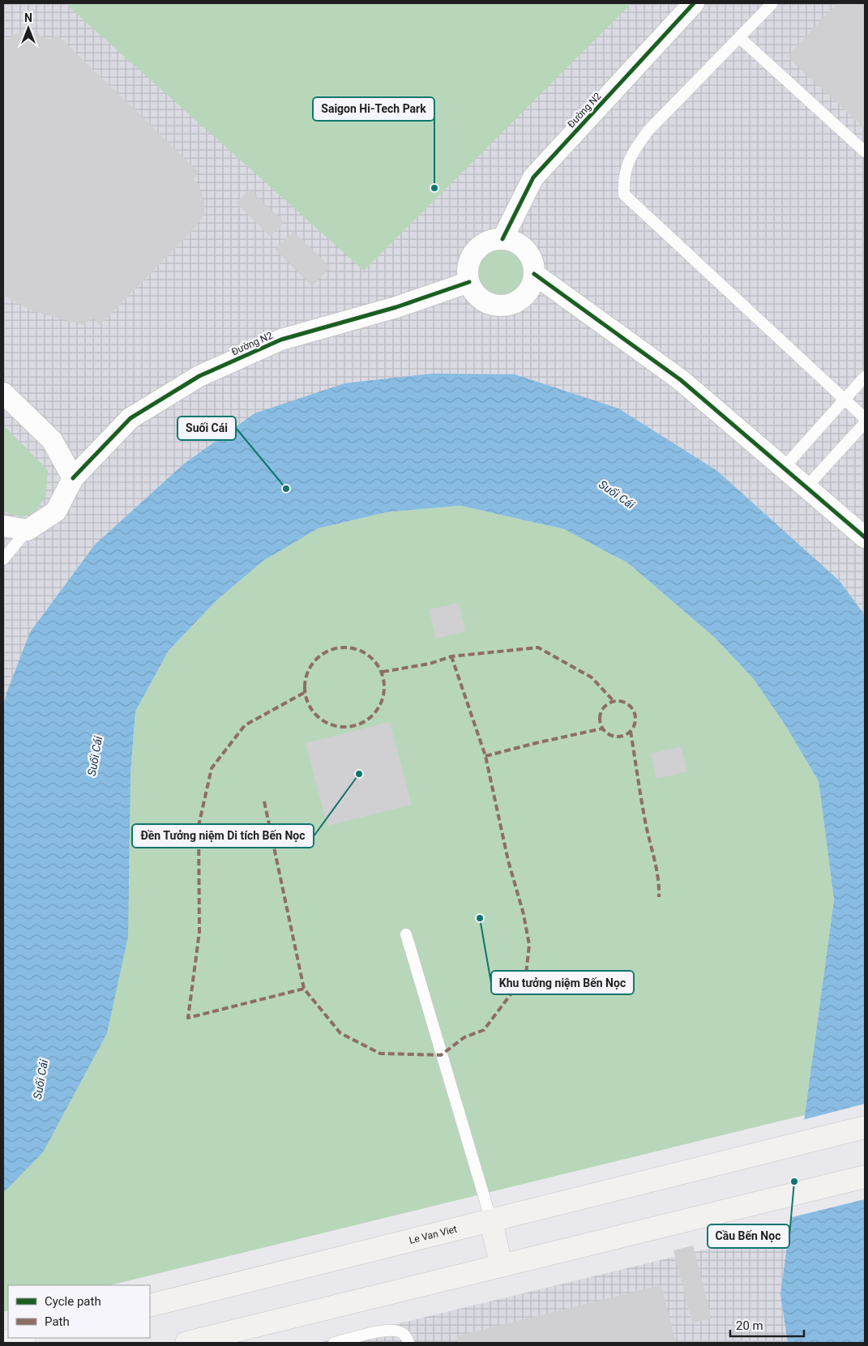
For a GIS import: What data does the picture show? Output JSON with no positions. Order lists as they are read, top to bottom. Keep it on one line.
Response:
{"streets":{"main road":["Le Van Viet"],"street":["Đường N2"]},"water":["Suối Cái"],"places":["Saigon Hi-Tech Park","Suối Cái","Đền Tưởng niệm Di tích Bến Nọc","Khu tưởng niệm Bến Nọc","Cầu Bến Nọc"],"legend":["Cycle path","Path"],"scale_bar":"20 m","north":"top"}
